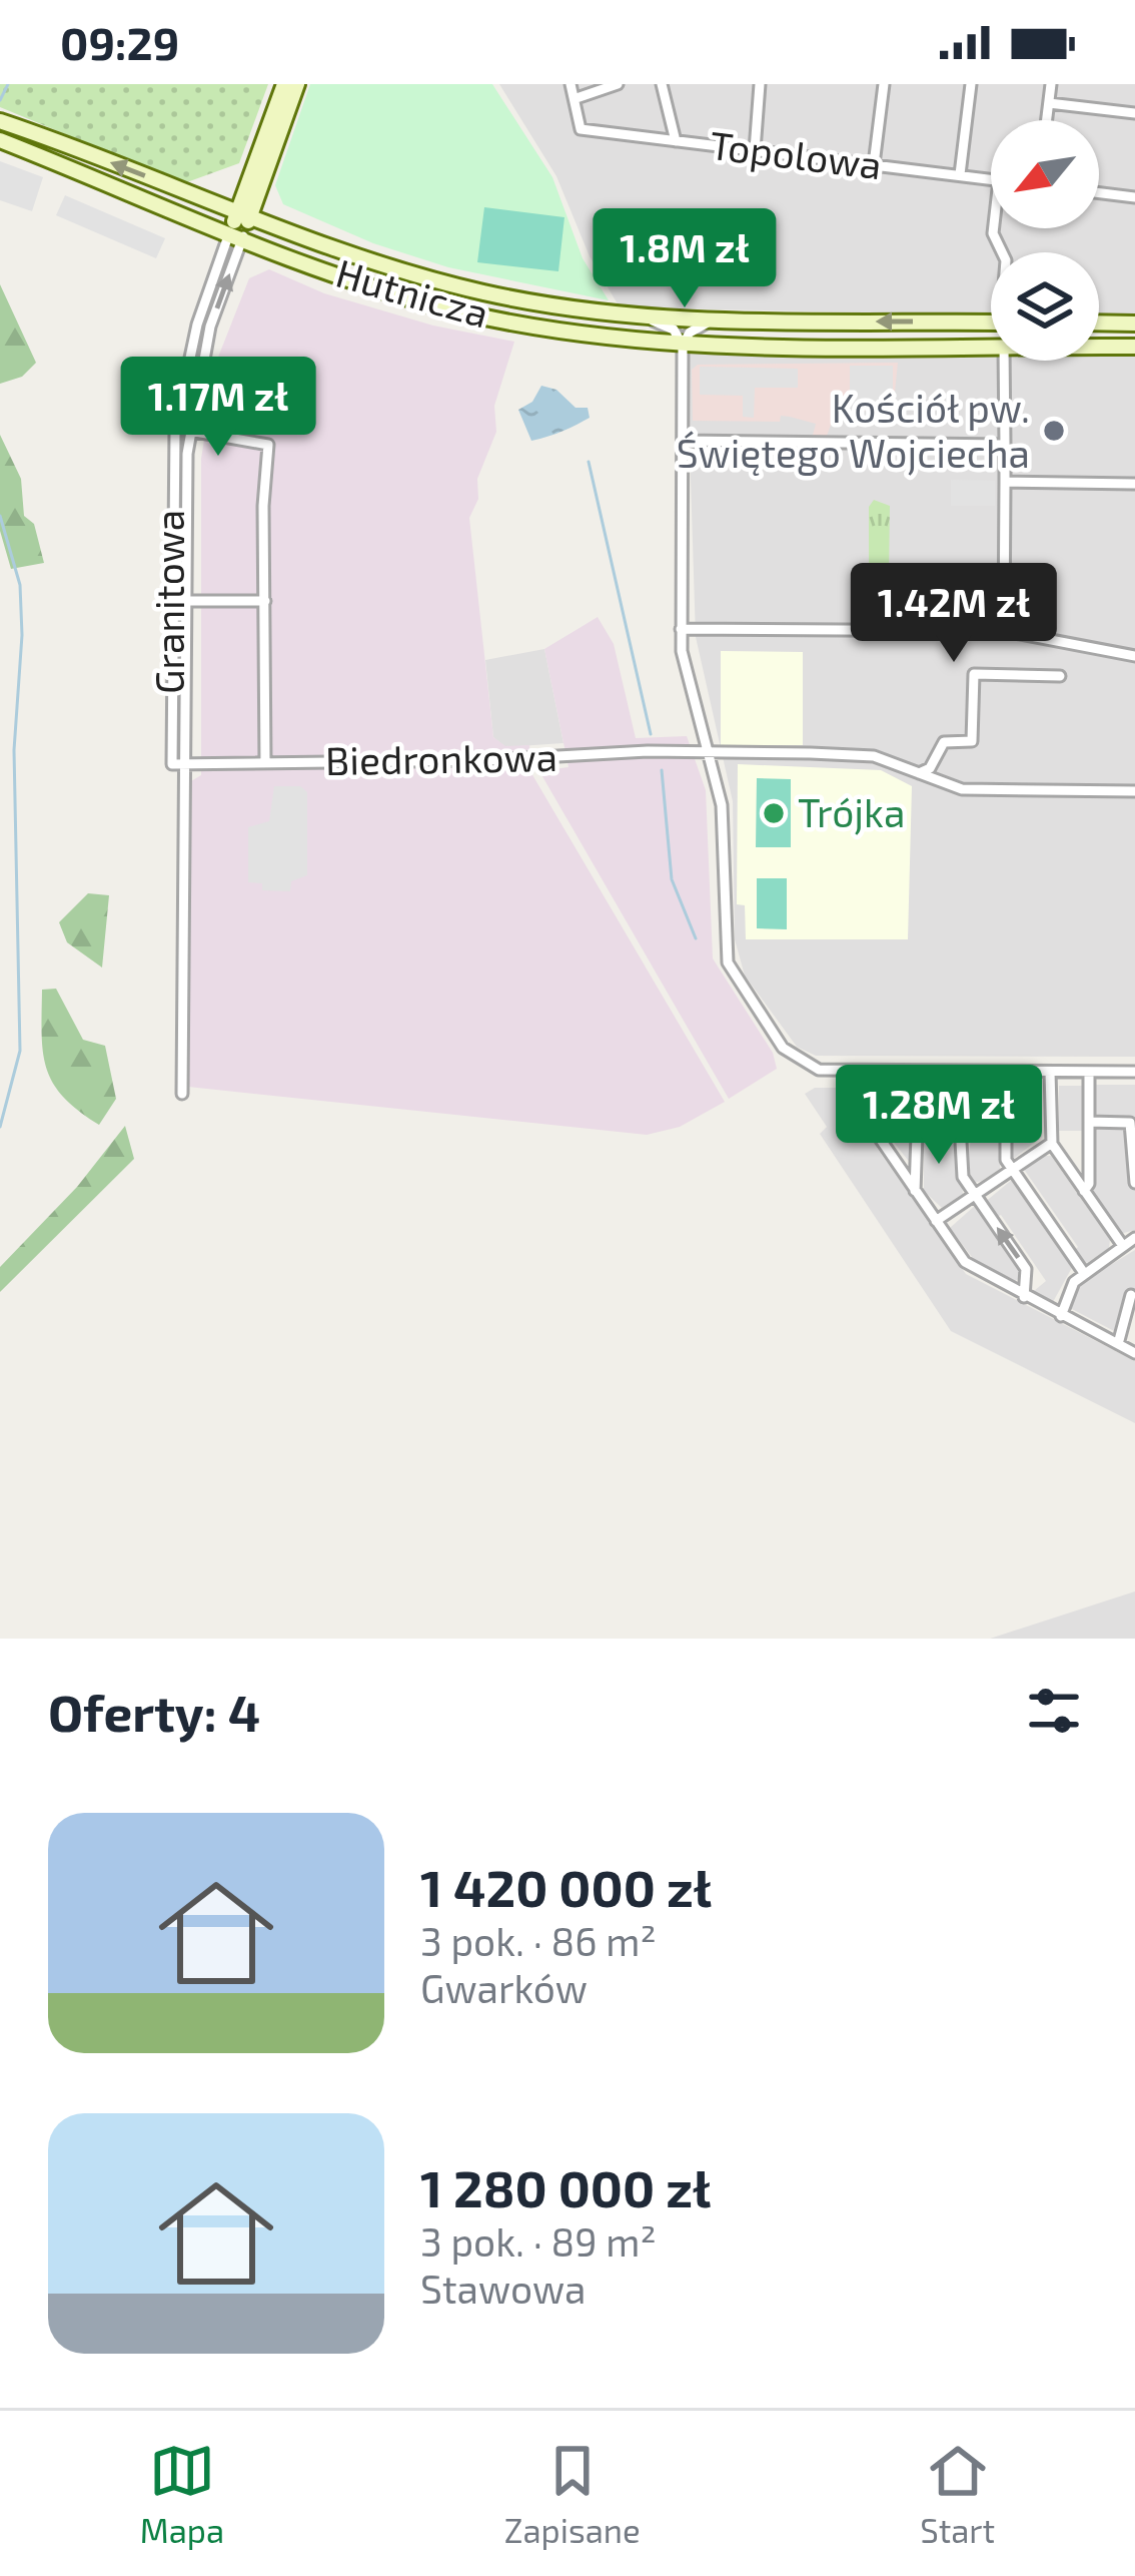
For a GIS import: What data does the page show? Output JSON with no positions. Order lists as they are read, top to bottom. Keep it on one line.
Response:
{"streets":{"main road":["Hutnicza"],"street":["Topolowa","Granitowa","Biedronkowa"]},"crossings":[["Hutnicza","Granitowa"],["Granitowa","Biedronkowa"]],"places":["Kościół pw. Świętego Wojciecha","Trójka"],"north":"bottom left","page":{"status":"09:29","price":["1.8M zł","1.17M zł","1.42M zł","1.28M zł"],"heading":"Oferty: 4","list":[{"name":"1 420 000 zł","note":"3 pok. · 86 m² · Gwarków"},{"name":"1 280 000 zł","note":"3 pok. · 89 m² · Stawowa"}],"tabs":["Mapa","Zapisane","Start"]}}
